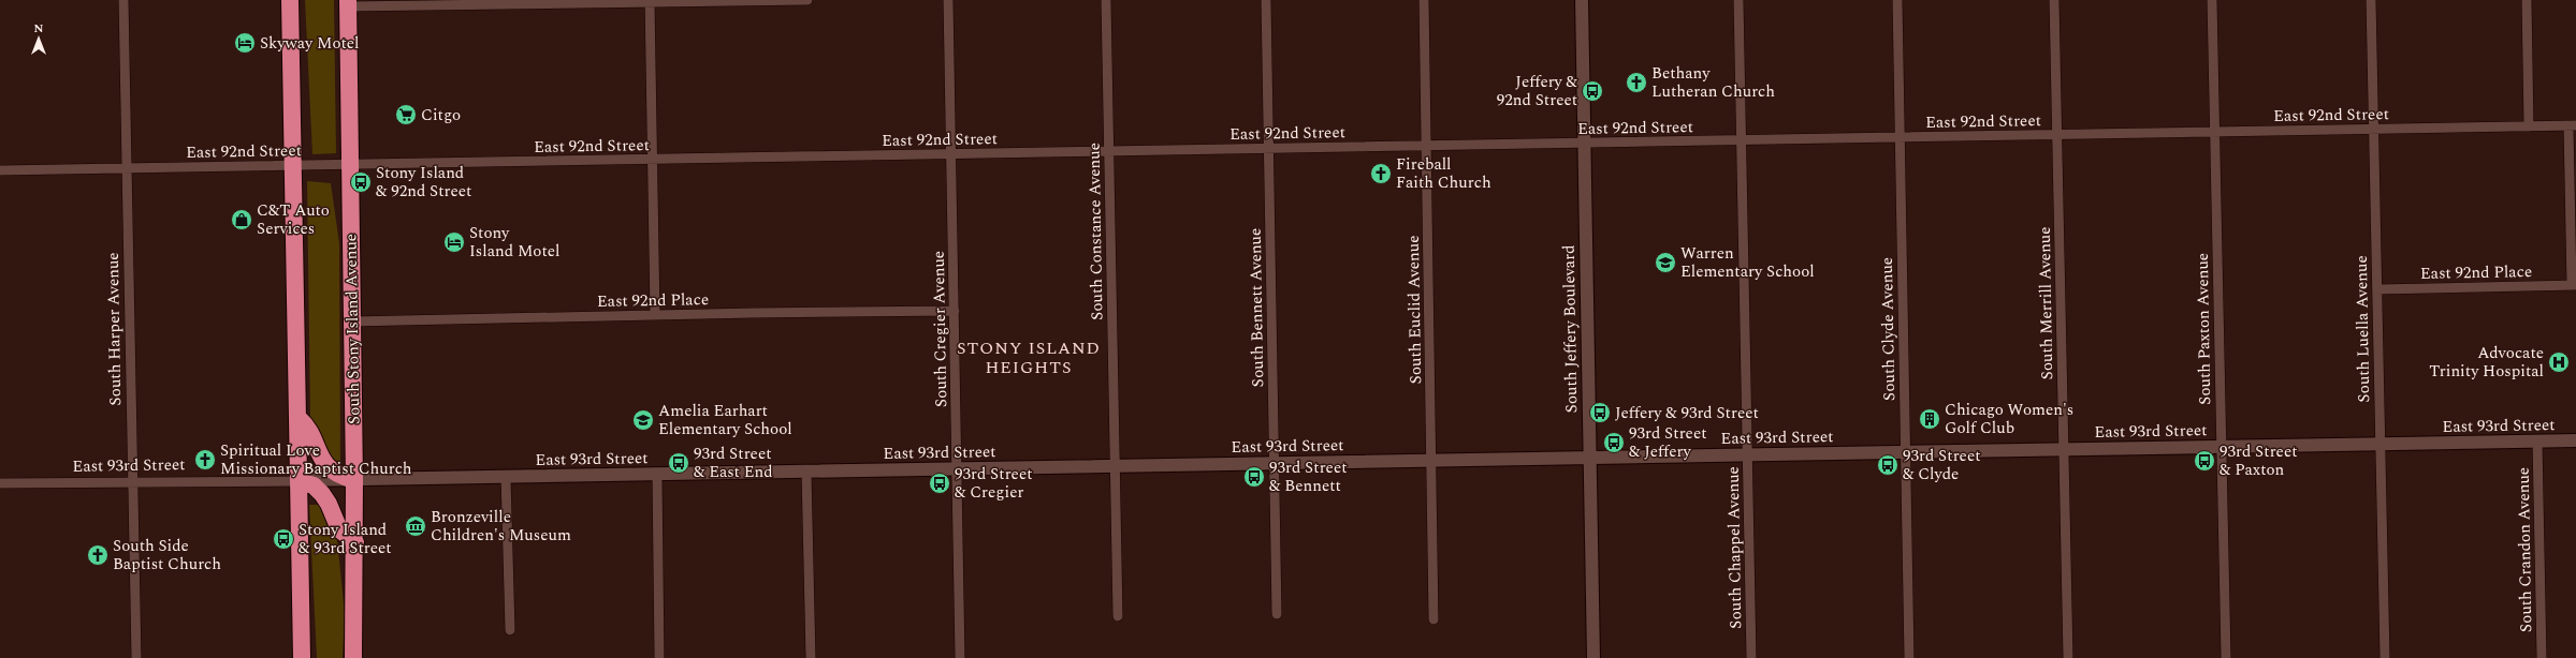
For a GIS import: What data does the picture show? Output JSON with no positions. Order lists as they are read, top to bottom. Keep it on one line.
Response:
{"streets":{"highway":["South Stony Island Avenue"],"street":["East 92nd Street","South Constance Avenue","East 92nd Place","South Merrill Avenue","South Bennett Avenue","South Euclid Avenue","South Harper Avenue","South Cregier Avenue","South Jeffery Boulevard","South Clyde Avenue","South Paxton Avenue","South Luella Avenue","East 93rd Street","South Chappel Avenue","South Crandon Avenue"]},"crossings":[["East 92nd Street","South Constance Avenue"],["East 92nd Street","South Merrill Avenue"],["East 92nd Street","South Bennett Avenue"],["East 92nd Street","South Euclid Avenue"],["East 92nd Street","South Harper Avenue"],["East 92nd Street","South Stony Island Avenue"],["East 92nd Street","South Cregier Avenue"],["East 92nd Street","South Jeffery Boulevard"],["East 92nd Street","South Clyde Avenue"],["East 92nd Street","South Paxton Avenue"],["East 92nd Street","South Luella Avenue"],["East 92nd Street","South Chappel Avenue"],["South Constance Avenue","East 93rd Street"],["East 92nd Place","South Stony Island Avenue"],["East 92nd Place","South Cregier Avenue"],["East 92nd Place","South Luella Avenue"],["South Merrill Avenue","East 93rd Street"],["South Bennett Avenue","East 93rd Street"],["South Euclid Avenue","East 93rd Street"],["South Harper Avenue","East 93rd Street"],["South Stony Island Avenue","East 93rd Street"],["South Cregier Avenue","East 93rd Street"],["South Jeffery Boulevard","East 93rd Street"],["South Clyde Avenue","East 93rd Street"],["South Paxton Avenue","East 93rd Street"],["South Luella Avenue","East 93rd Street"],["East 93rd Street","South Chappel Avenue"],["East 93rd Street","South Crandon Avenue"]],"districts":["STONY ISLAND HEIGHTS"],"places":{"hotel":["Skyway Motel","Stony Island Motel"],"church":["Bethany Lutheran Church","Fireball Faith Church","Spiritual Love Missionary Baptist Church","South Side Baptist Church"],"bus stop":["Jeffery & 92nd Street","Stony Island & 92nd Street","Jeffery & 93rd Street","93rd Street & Jeffery","93rd Street & Paxton","93rd Street & East End","93rd Street & Clyde","93rd Street & Bennett","93rd Street & Cregier","Stony Island & 93rd Street"],"supermarket":["Citgo"],"shop":["C&T Auto Services"],"school or university":["Warren Elementary School","Amelia Earhart Elementary School"],"hospital":["Advocate Trinity Hospital"],"building":["Chicago Women's Golf Club"],"museum":["Bronzeville Children's Museum"]},"north":"top"}
